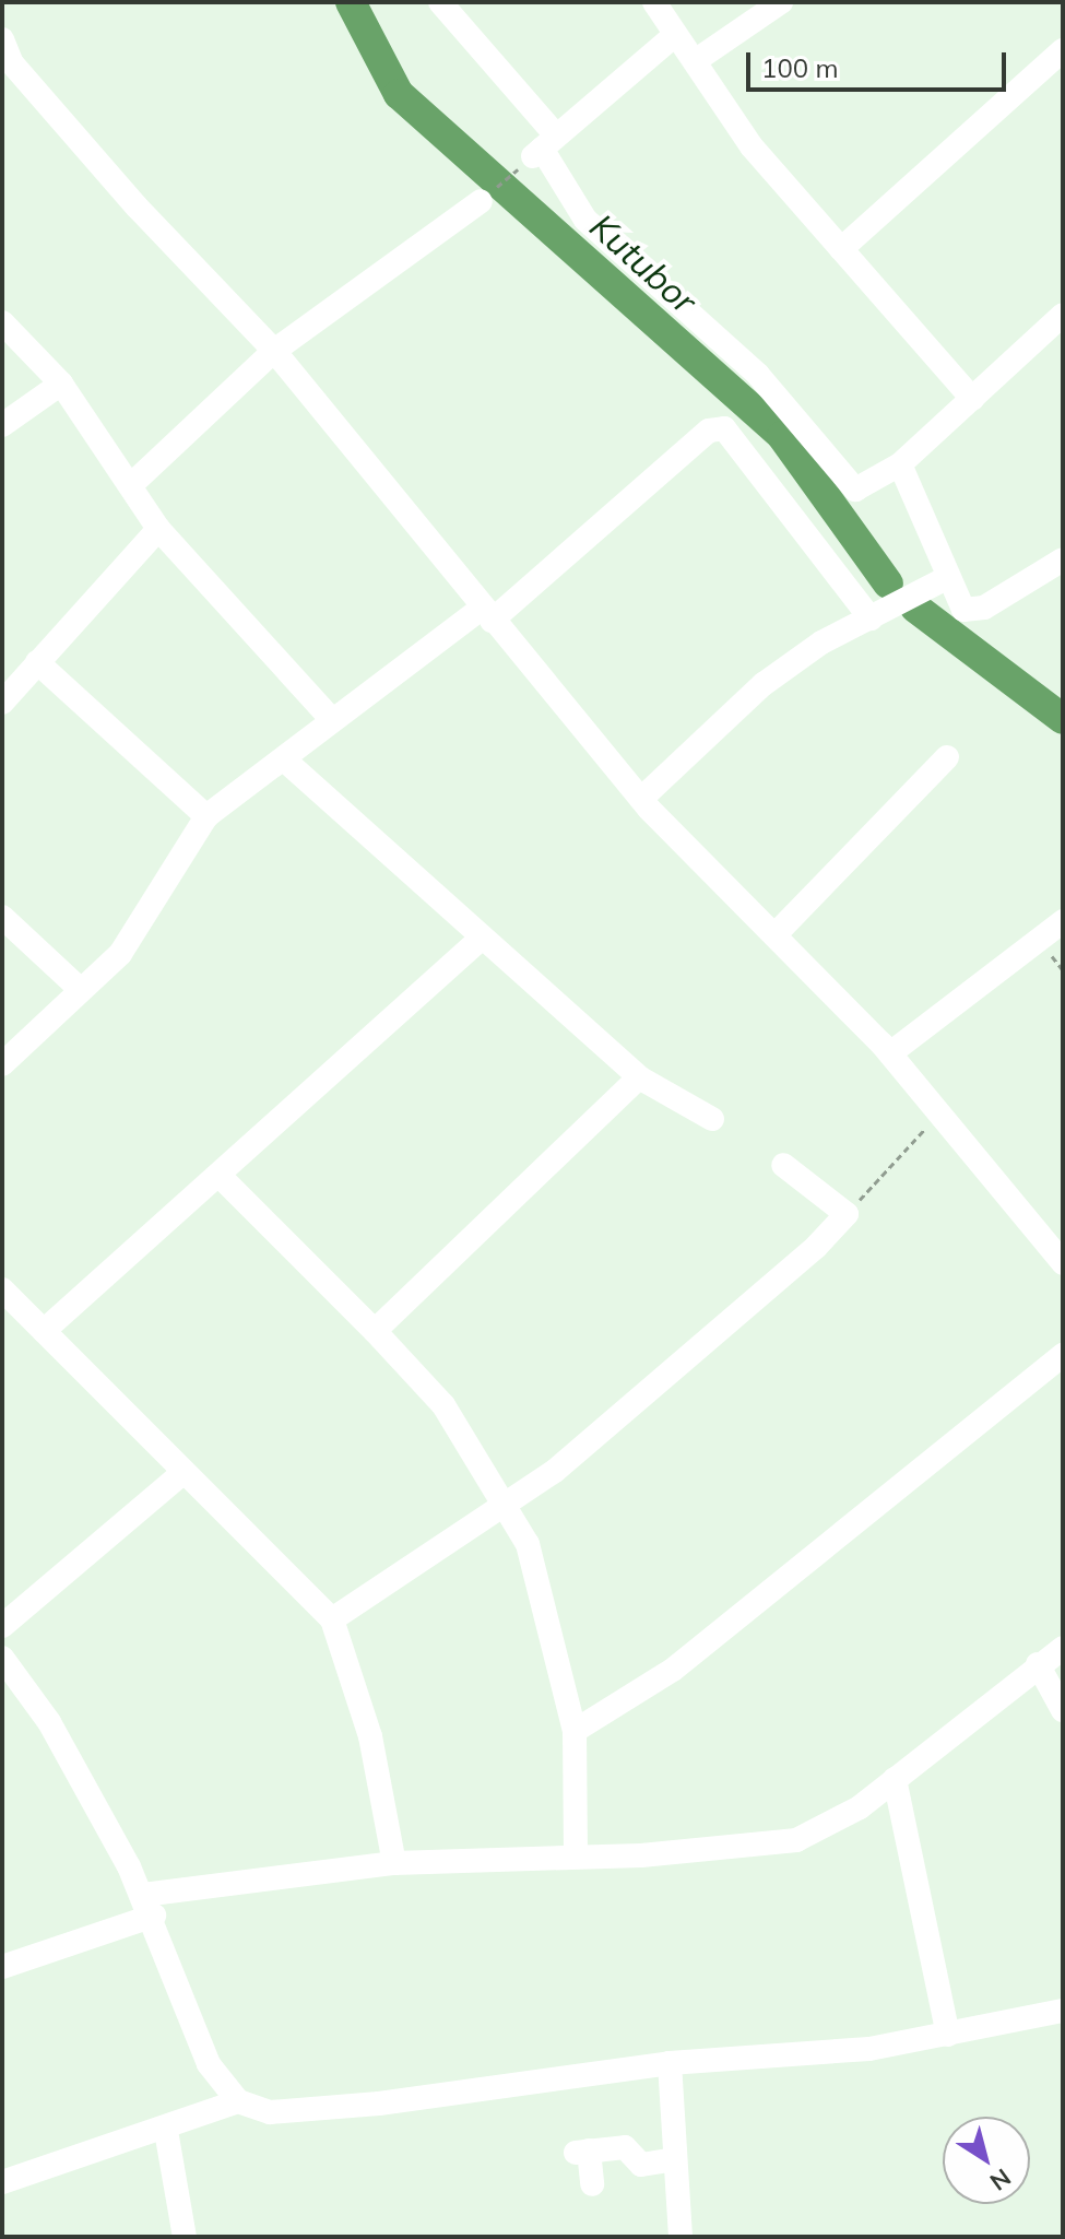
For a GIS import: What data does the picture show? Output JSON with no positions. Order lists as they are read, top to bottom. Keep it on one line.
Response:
{"water":["Kutubor"],"scale_bar":"100 m","north":"bottom right"}
